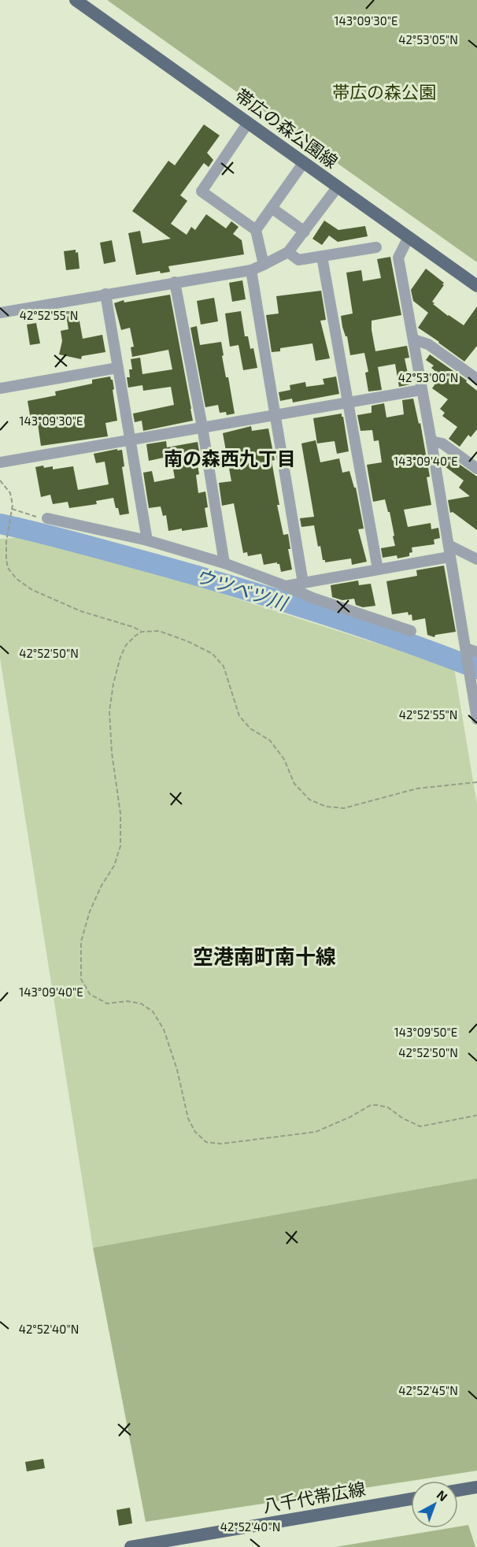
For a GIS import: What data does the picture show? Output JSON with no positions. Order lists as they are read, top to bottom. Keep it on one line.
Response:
{"streets":{"main road":["帯広の森公園線","八千代帯広線"]},"districts":["南の森西九丁目","空港南町南十線"],"water":["ウツベツ川"],"parks":["帯広の森公園"],"north":"top right","coordinates":["143°09'30\"E","42°53'05\"N","42°52'55\"N","42°53'00\"N","143°09'40\"E","42°52'50\"N","143°09'50\"E","42°52'40\"N","42°52'45\"N"]}
